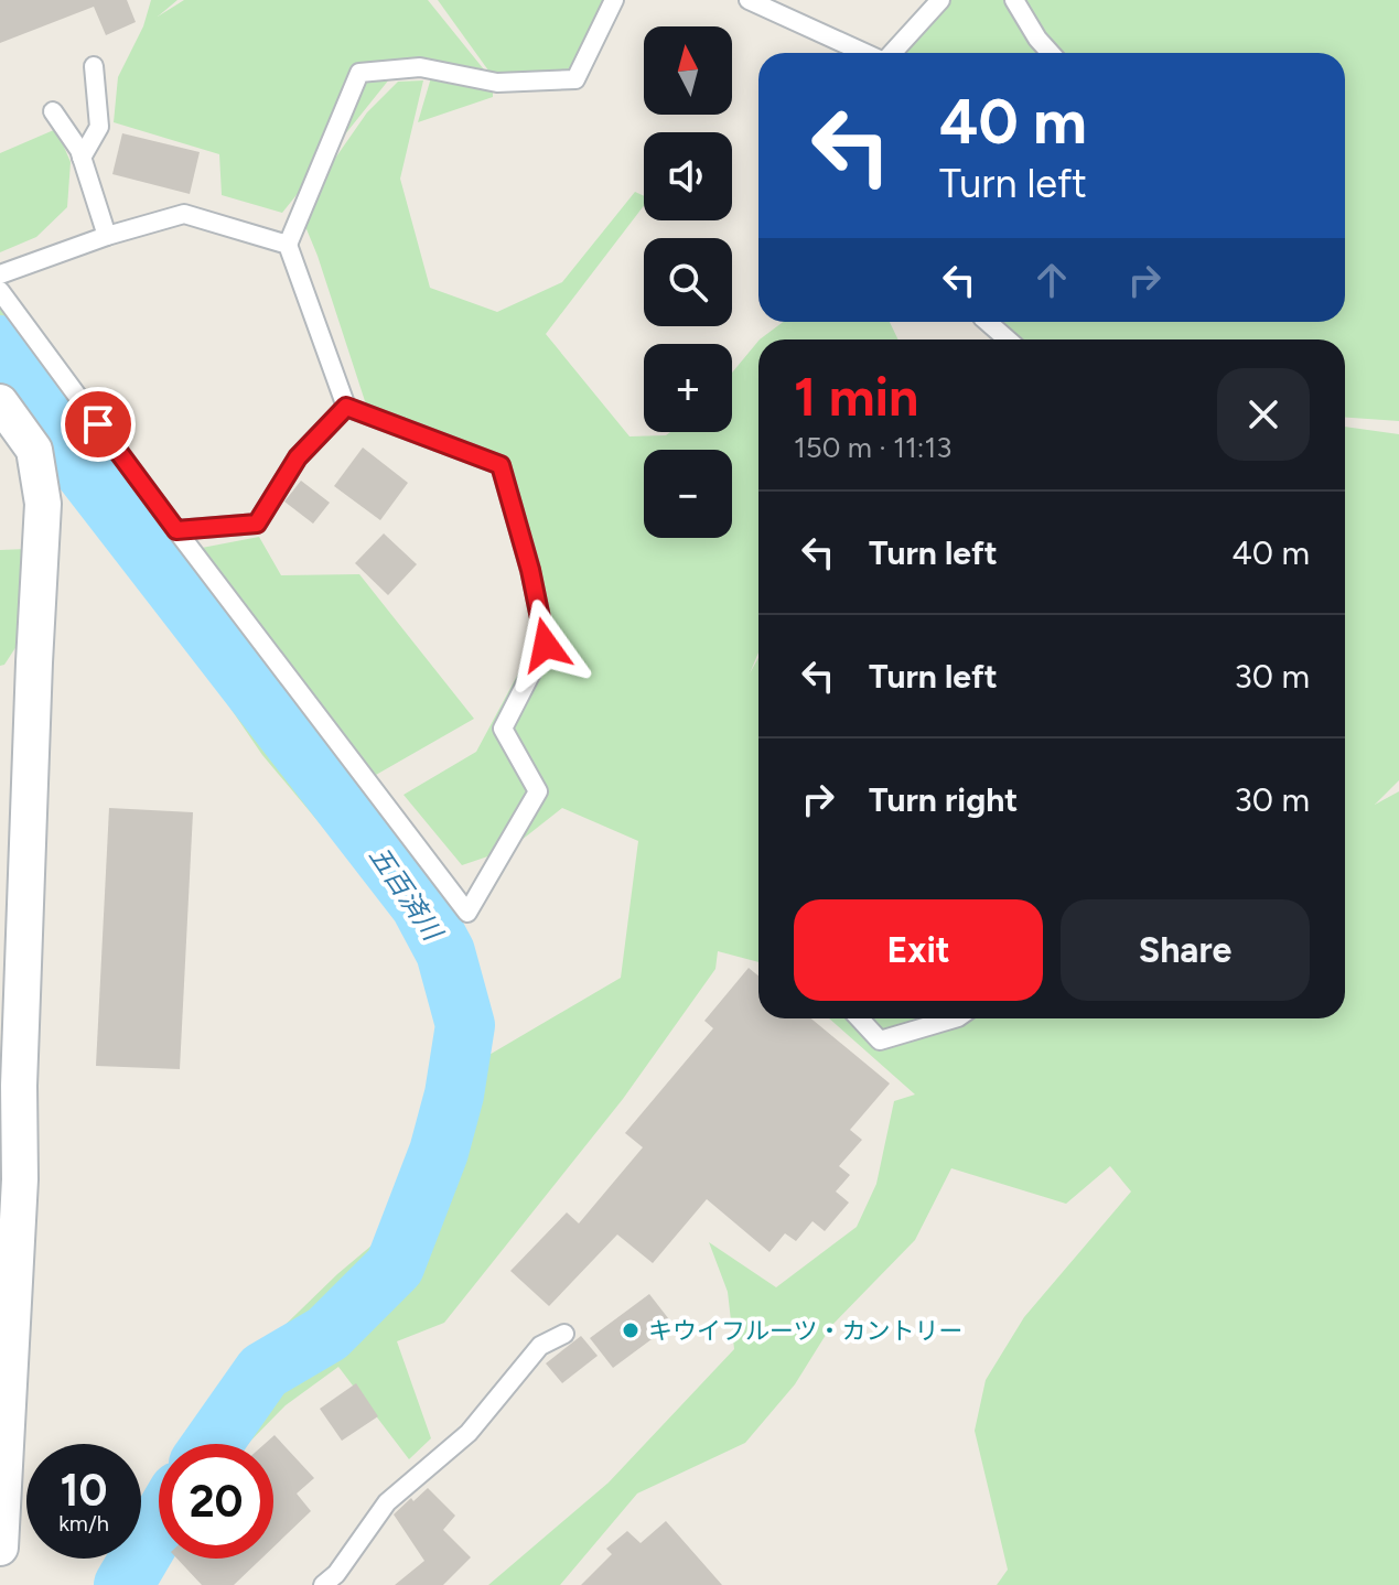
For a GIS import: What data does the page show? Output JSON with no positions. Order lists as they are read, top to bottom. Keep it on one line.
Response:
{"water":["五百済川"],"places":["キウイフルーツ・カントリー"],"north":"top","page":{"map_buttons":["+","−"],"turn":["40 m","Turn left"],"heading":["1 min","150 m · 11:13"],"list":[{"name":"Turn left","value":"40 m"},{"name":"Turn left","value":"30 m"},{"name":"Turn right","value":"30 m"}],"buttons":["Exit","Share"],"speed":"10 km/h","limit":"20"}}
